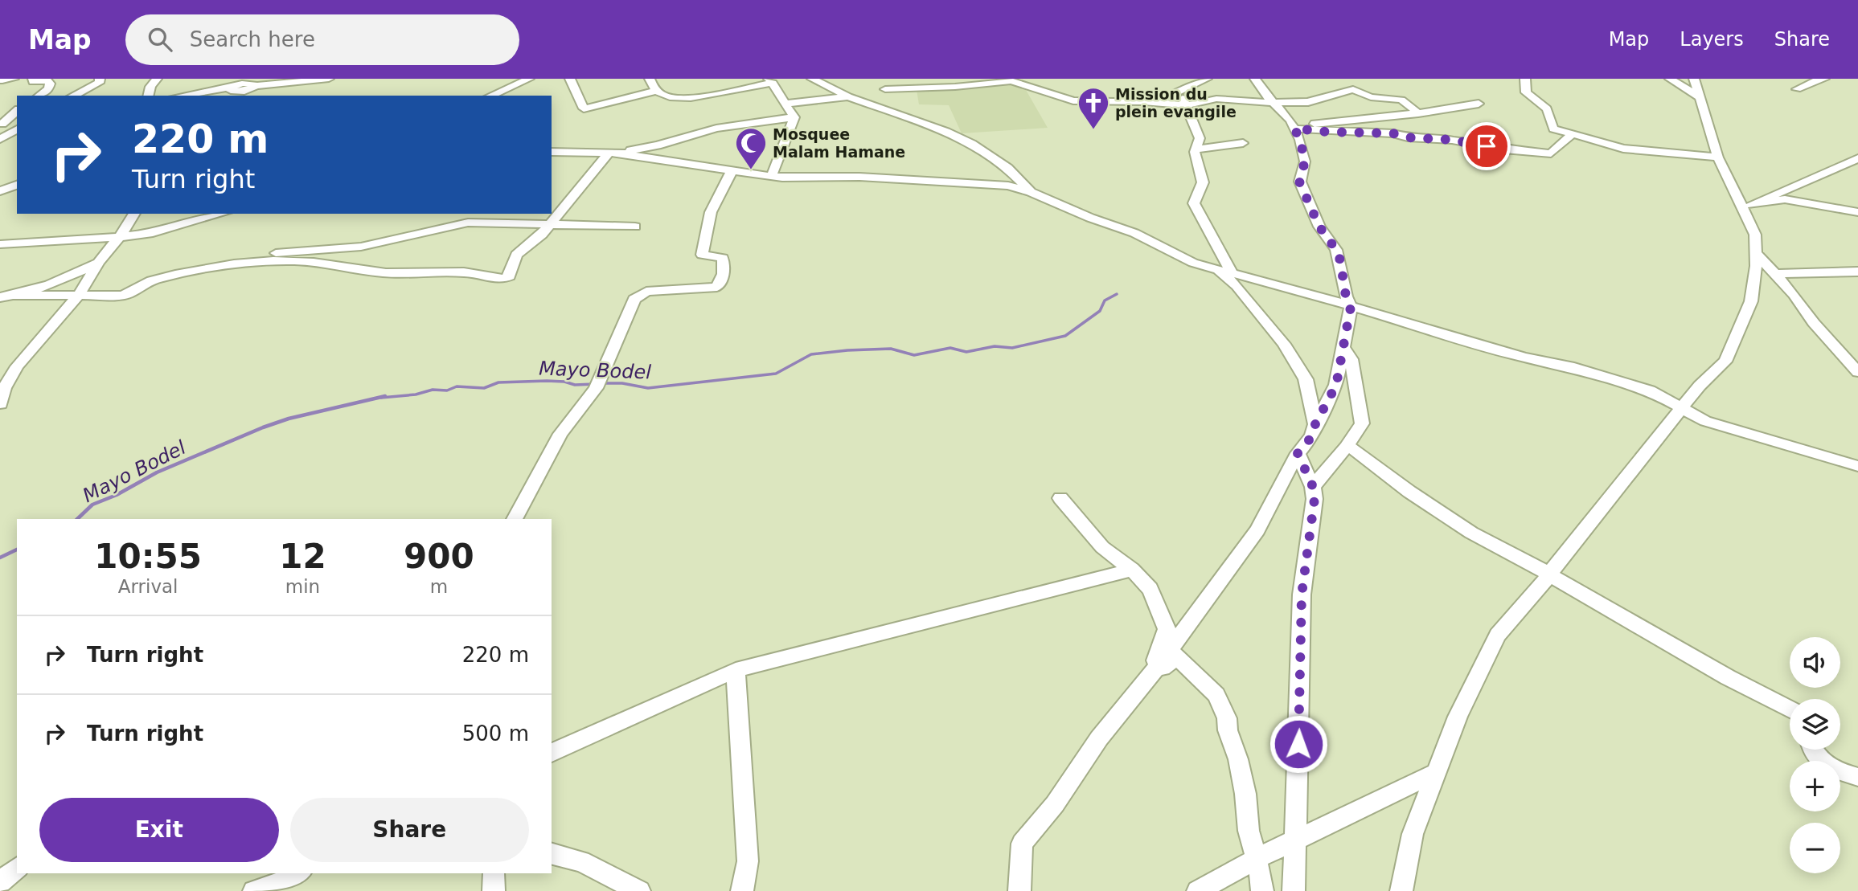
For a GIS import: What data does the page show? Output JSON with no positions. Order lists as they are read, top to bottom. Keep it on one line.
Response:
{"water":["Mayo Bodel"],"places":{"church":["Mission du plein evangile"],"mosque":["Mosquee Malam Hamane"]},"page":{"header":"Map","search":"Search here","nav":["Map","Layers","Share"],"turn":["220 m","Turn right"],"eta":["10:55","Arrival","12","min","900","m"],"list":[{"name":"Turn right","value":"220 m"},{"name":"Turn right","value":"500 m"}],"map_buttons":["+","−"],"buttons":["Exit","Share"]}}
